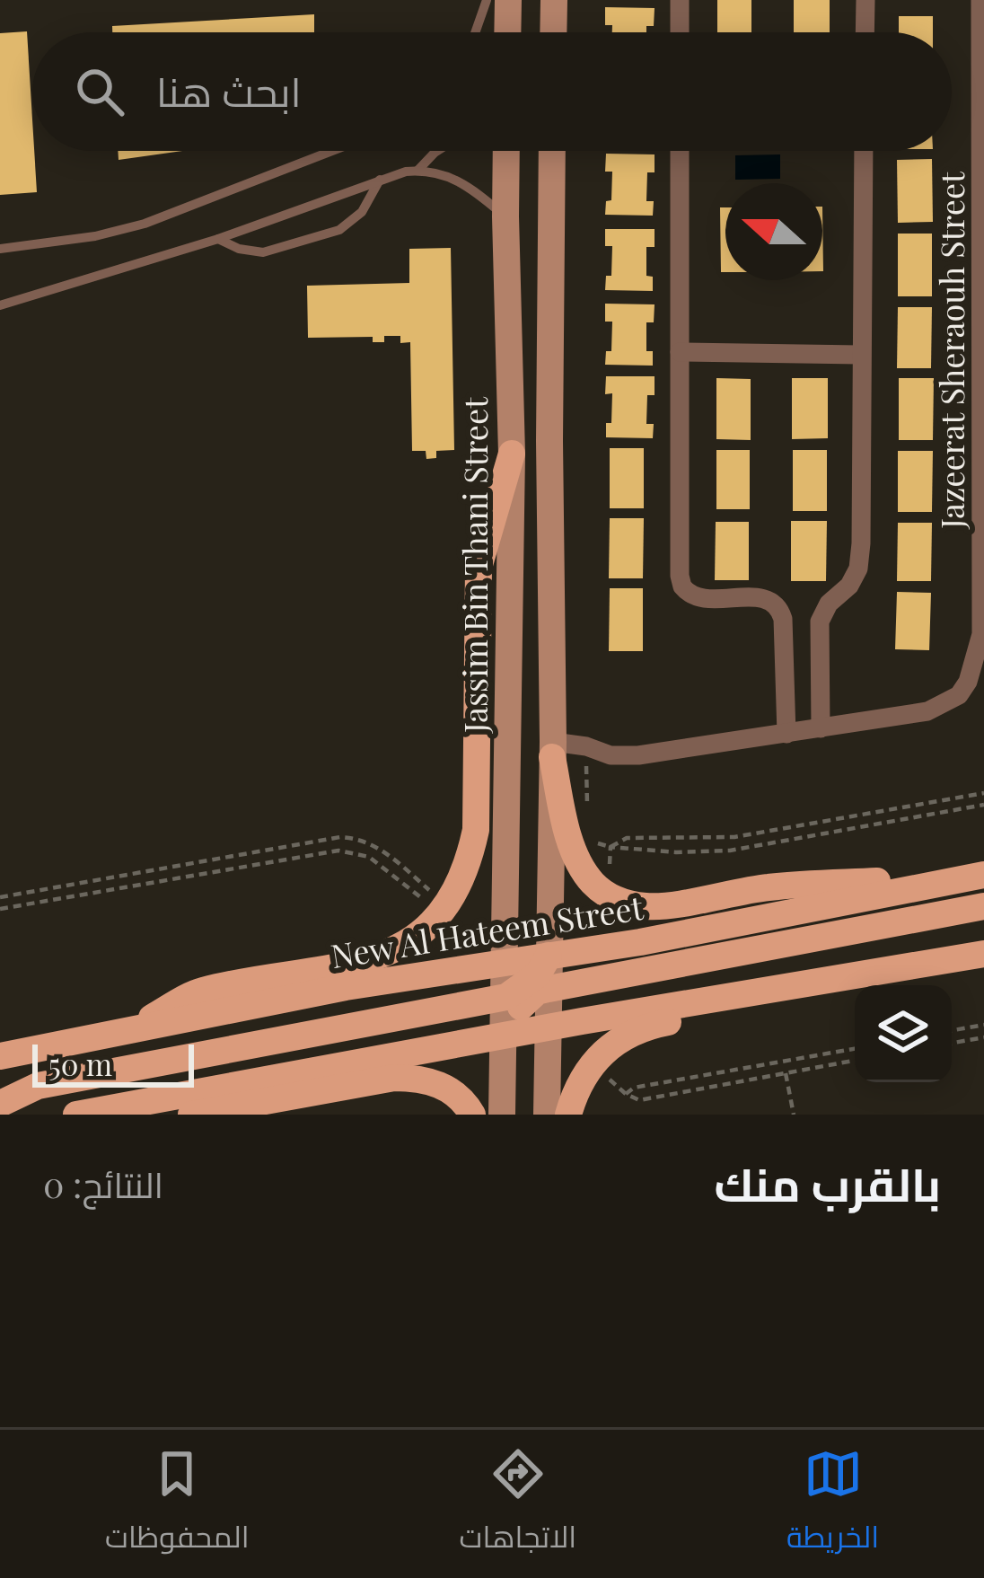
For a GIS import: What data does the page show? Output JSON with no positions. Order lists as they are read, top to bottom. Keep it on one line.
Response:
{"streets":{"main road":["Jassim Bin Thani Street","New Al Hateem Street"],"street":["Jazeerat Sheraouh Street"]},"crossings":[["Jassim Bin Thani Street","New Al Hateem Street"]],"scale_bar":"50 m","north":"left","page":{"search":"ابحث هنا","scale":"50 m","heading":["بالقرب منك","النتائج: 0"],"nav":["الخريطة","الاتجاهات","المحفوظات"]}}
